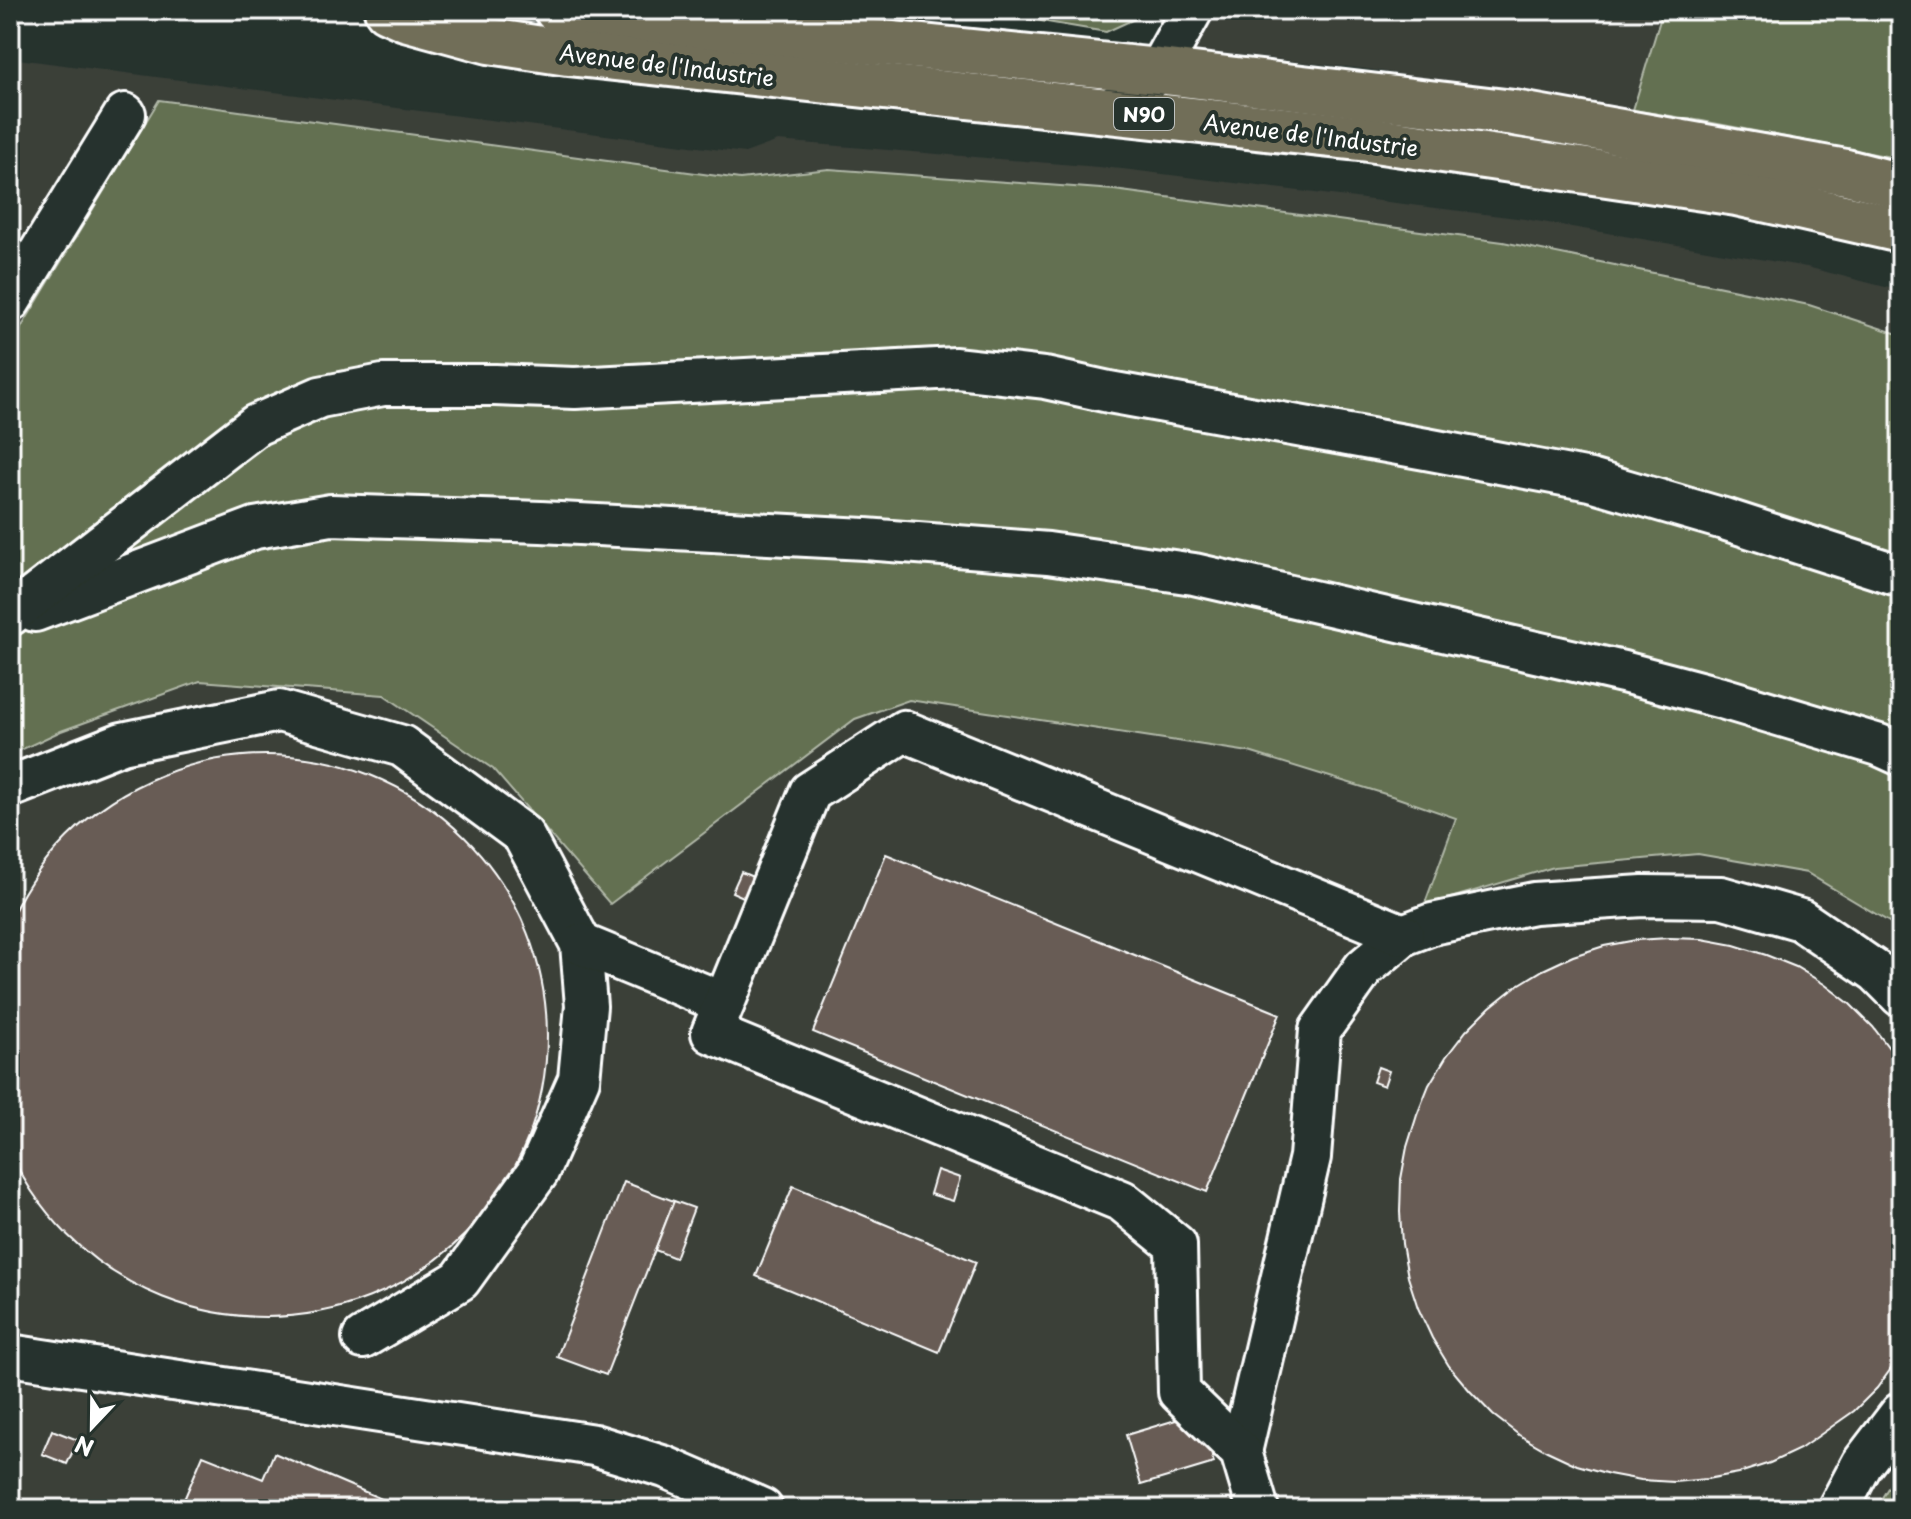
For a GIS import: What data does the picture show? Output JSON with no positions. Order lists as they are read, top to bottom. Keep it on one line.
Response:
{"streets":{"main road":["Avenue de l'Industrie","N90"]},"north":"bottom"}
